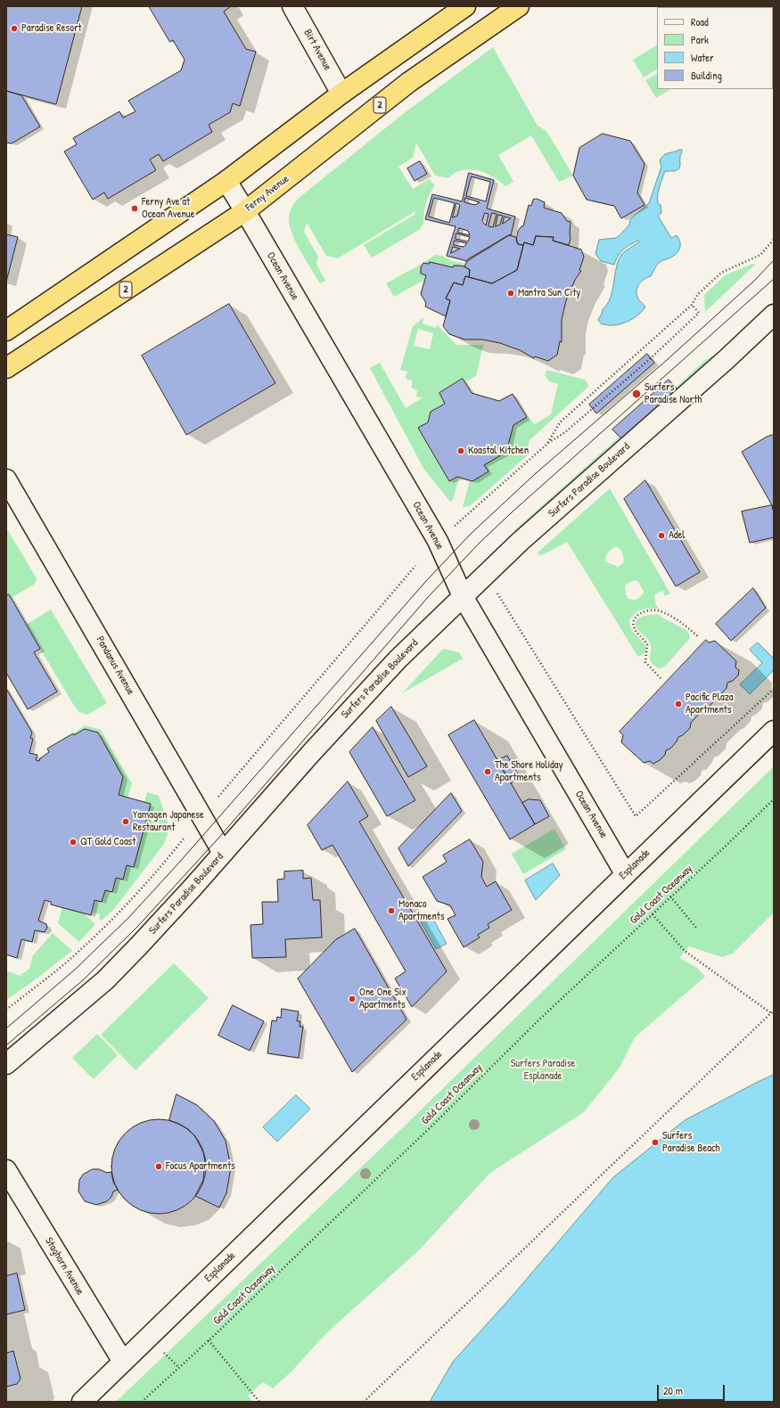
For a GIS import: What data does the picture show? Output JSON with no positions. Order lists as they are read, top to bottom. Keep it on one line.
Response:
{"streets":{"highway":["2","Ferny Avenue"],"street":["Birt Avenue","Ocean Avenue","Surfers Paradise Boulevard","Pandanus Avenue","Esplanade","Staghorn Avenue"],"path":["Gold Coast Oceanway"]},"crossings":[["Ferny Avenue","Ocean Avenue"],["Ocean Avenue","Surfers Paradise Boulevard"],["Ocean Avenue","Esplanade"],["Surfers Paradise Boulevard","Pandanus Avenue"],["Esplanade","Staghorn Avenue"]],"parks":["Surfers Paradise Esplanade"],"places":["Paradise Resort","Ferny Ave at Ocean Avenue","Mantra Sun City","Surfers Paradise North","Koastal Kitchen","Adel","Pacific Plaza Apartments","The Shore Holiday Apartments","Yamagen Japanese Restaurant","QT Gold Coast","Monaco Apartments","One One Six Apartments","Surfers Paradise Beach","Focus Apartments"],"legend":["Road","Park","Water","Building"],"scale_bar":"20 m"}
